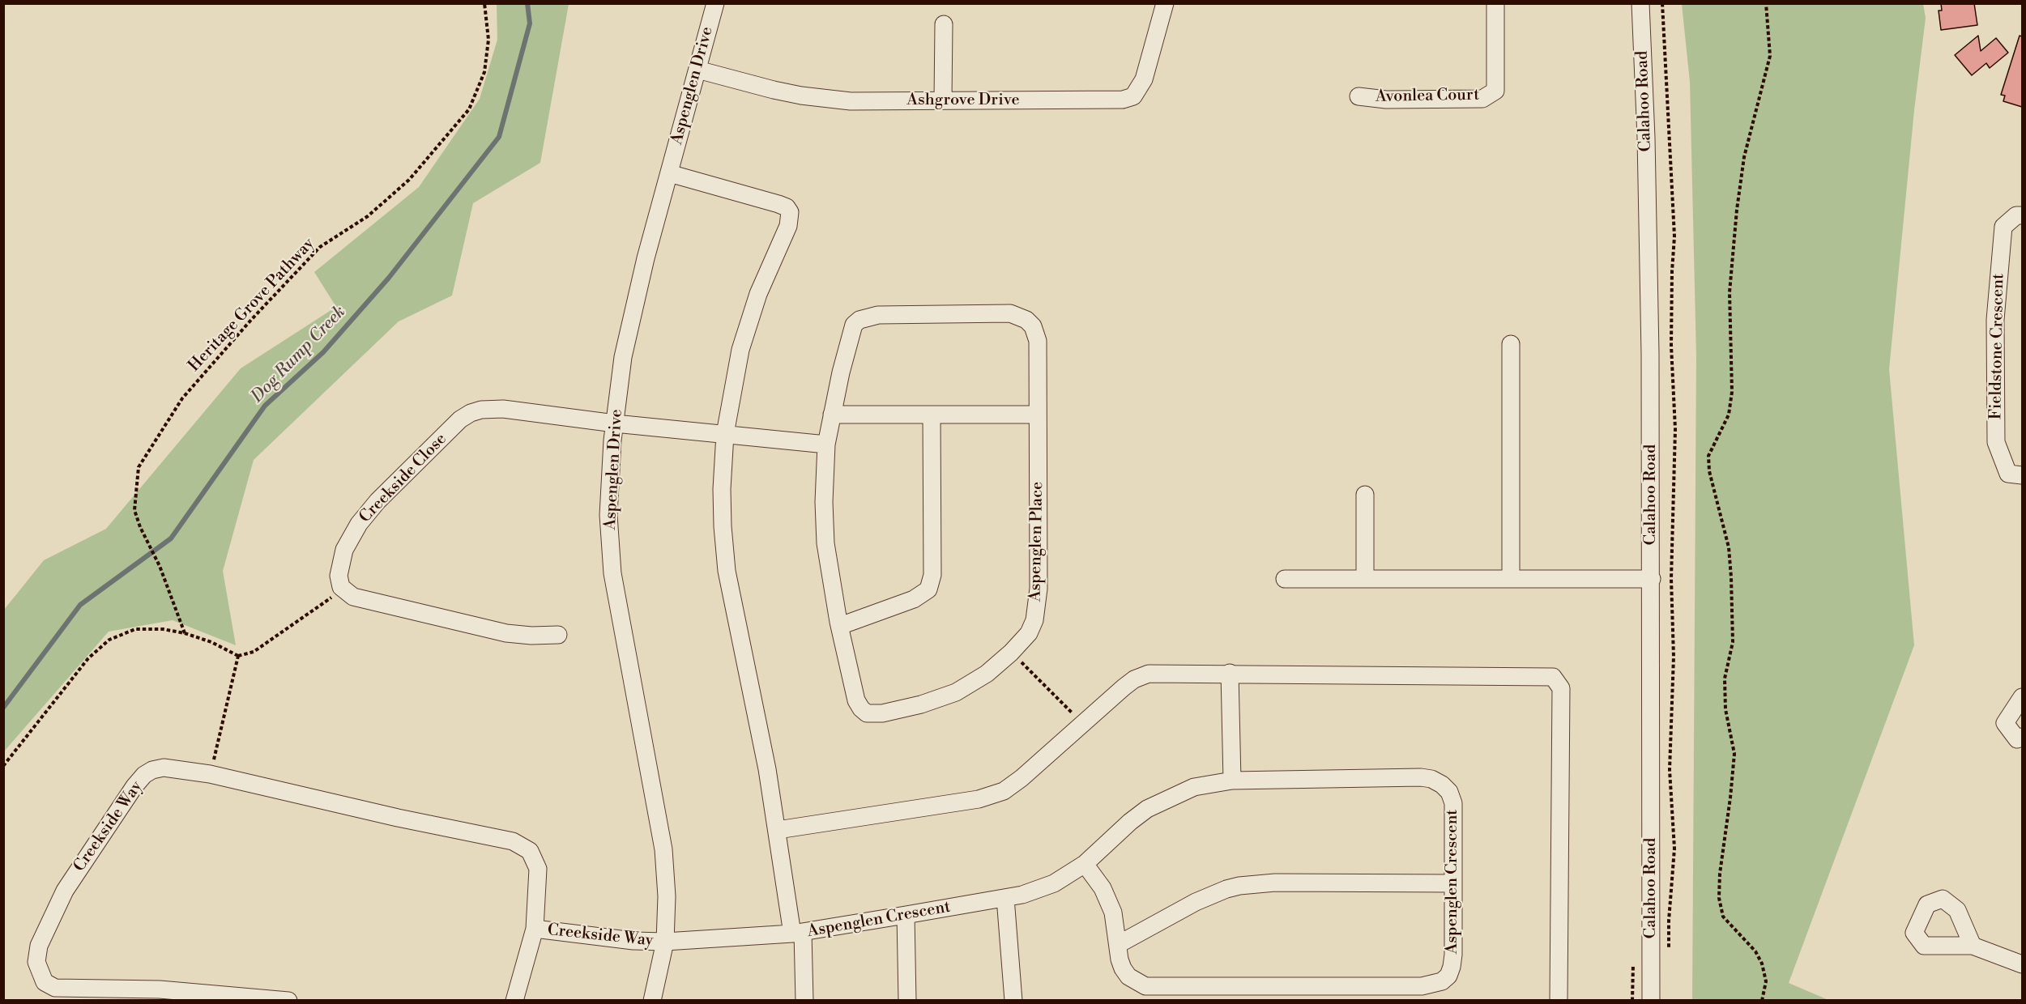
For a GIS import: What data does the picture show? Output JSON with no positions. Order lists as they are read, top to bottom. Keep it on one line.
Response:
{"streets":{"street":["Aspenglen Drive","Avonlea Court","Ashgrove Drive","Calahoo Road","Fieldstone Crescent","Creekside Close","Aspenglen Place","Creekside Way","Aspenglen Crescent"],"path":["Heritage Grove Pathway"]},"crossings":[["Aspenglen Drive","Ashgrove Drive"],["Aspenglen Drive","Creekside Close"],["Aspenglen Drive","Creekside Way"],["Aspenglen Drive","Aspenglen Crescent"],["Creekside Way","Aspenglen Crescent"]],"water":["Dog Rump Creek"]}
